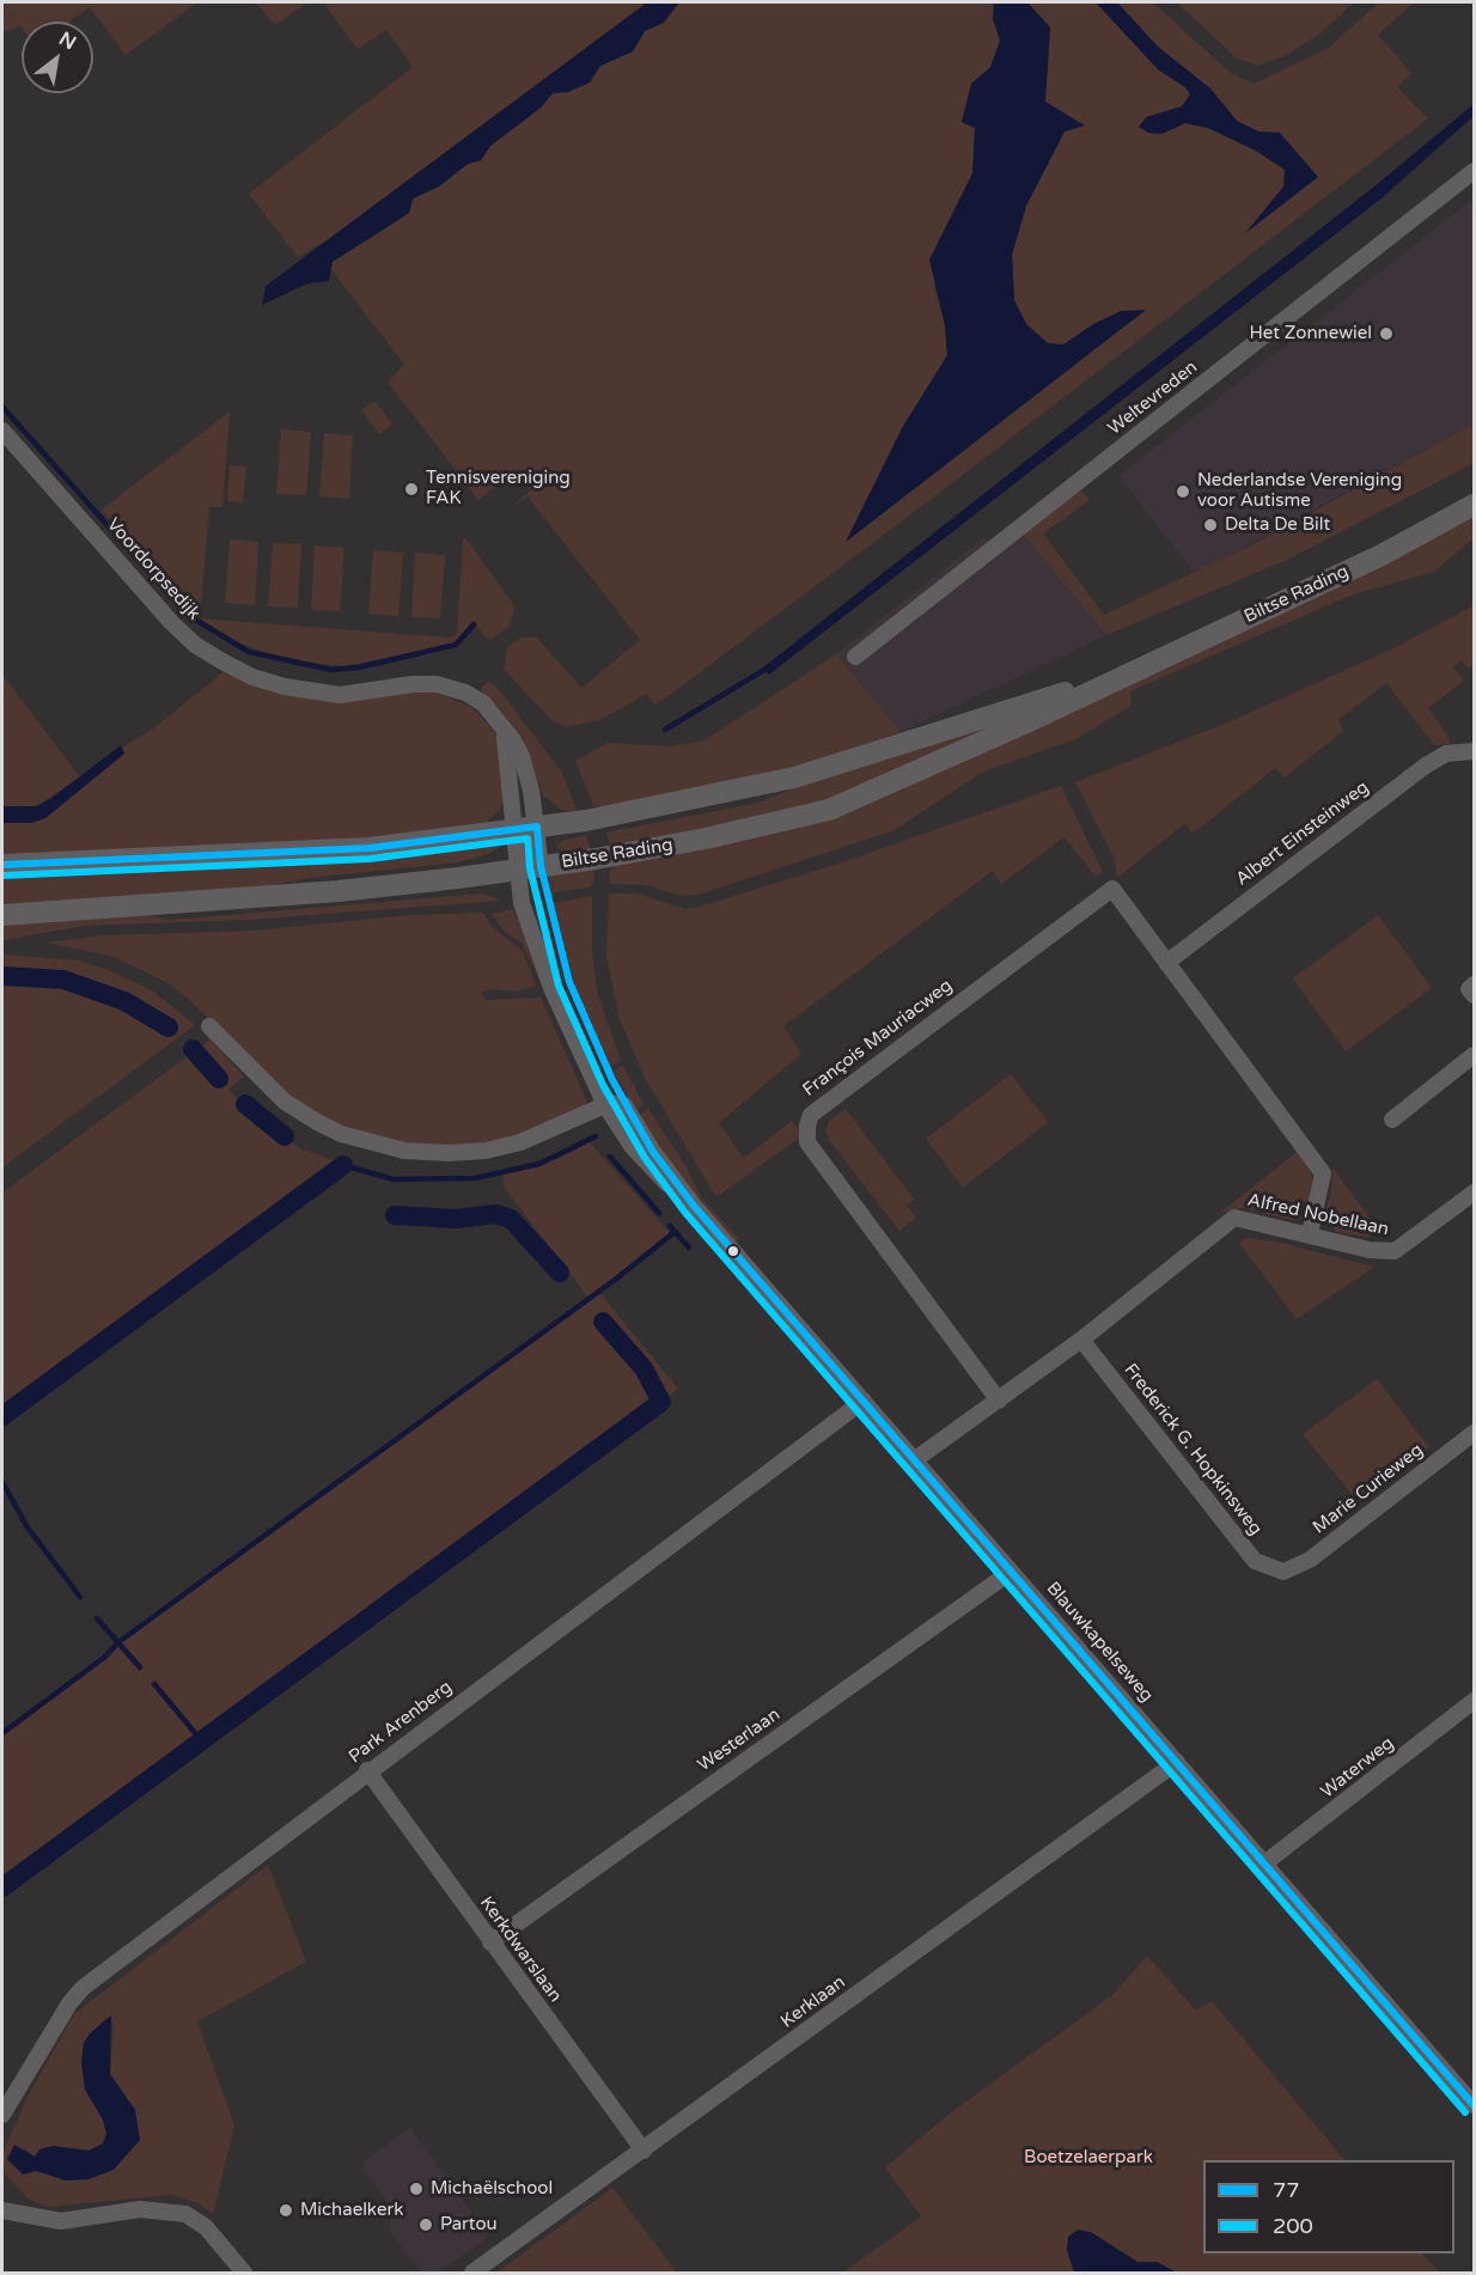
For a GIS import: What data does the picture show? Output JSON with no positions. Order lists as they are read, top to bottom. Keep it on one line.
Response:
{"streets":{"main road":["Biltse Rading"],"street":["Weltevreden","Voordorpsedijk","Albert Einsteinweg","François Mauriacweg","Alfred Nobellaan","Frederick G. Hopkinsweg","Marie Curieweg","Blauwkapelseweg","Park Arenberg","Westerlaan","Waterweg","Kerkdwarslaan","Kerklaan"]},"crossings":[["Voordorpsedijk","Biltse Rading"],["Albert Einsteinweg","François Mauriacweg"],["François Mauriacweg","Alfred Nobellaan"],["Alfred Nobellaan","Frederick G. Hopkinsweg"],["Alfred Nobellaan","Blauwkapelseweg"],["Frederick G. Hopkinsweg","Marie Curieweg"],["Blauwkapelseweg","Park Arenberg"],["Blauwkapelseweg","Westerlaan"],["Blauwkapelseweg","Waterweg"],["Blauwkapelseweg","Kerklaan"],["Park Arenberg","Kerkdwarslaan"],["Westerlaan","Kerkdwarslaan"],["Kerkdwarslaan","Kerklaan"]],"parks":["Boetzelaerpark"],"places":["Het Zonnewiel","Tennisvereniging FAK","Nederlandse Vereniging voor Autisme","Delta De Bilt","Michaëlschool","Michaelkerk","Partou"],"lines":["transit line 77","transit line 200"],"legend":["77","200"],"north":"top right"}
